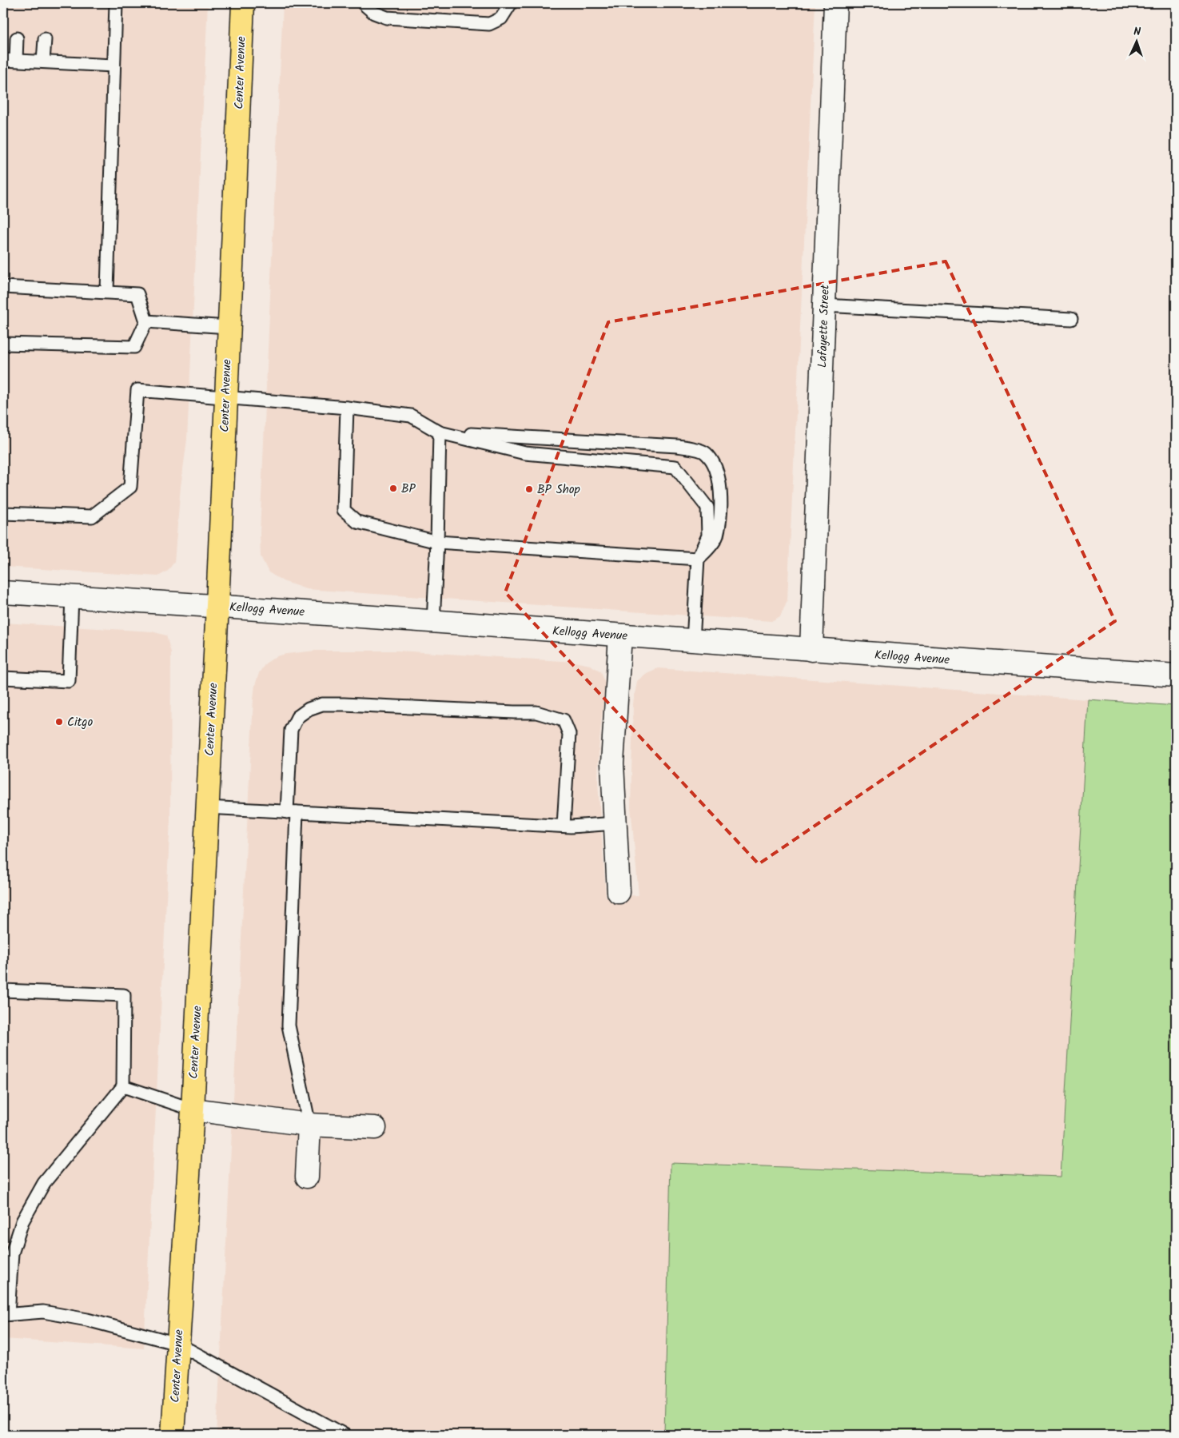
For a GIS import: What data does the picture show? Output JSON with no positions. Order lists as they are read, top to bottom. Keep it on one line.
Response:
{"streets":{"main road":["Center Avenue"],"street":["Lafayette Street","Kellogg Avenue"]},"crossings":[["Center Avenue","Kellogg Avenue"],["Lafayette Street","Kellogg Avenue"]],"places":["BP","BP Shop","Citgo"],"north":"top"}
